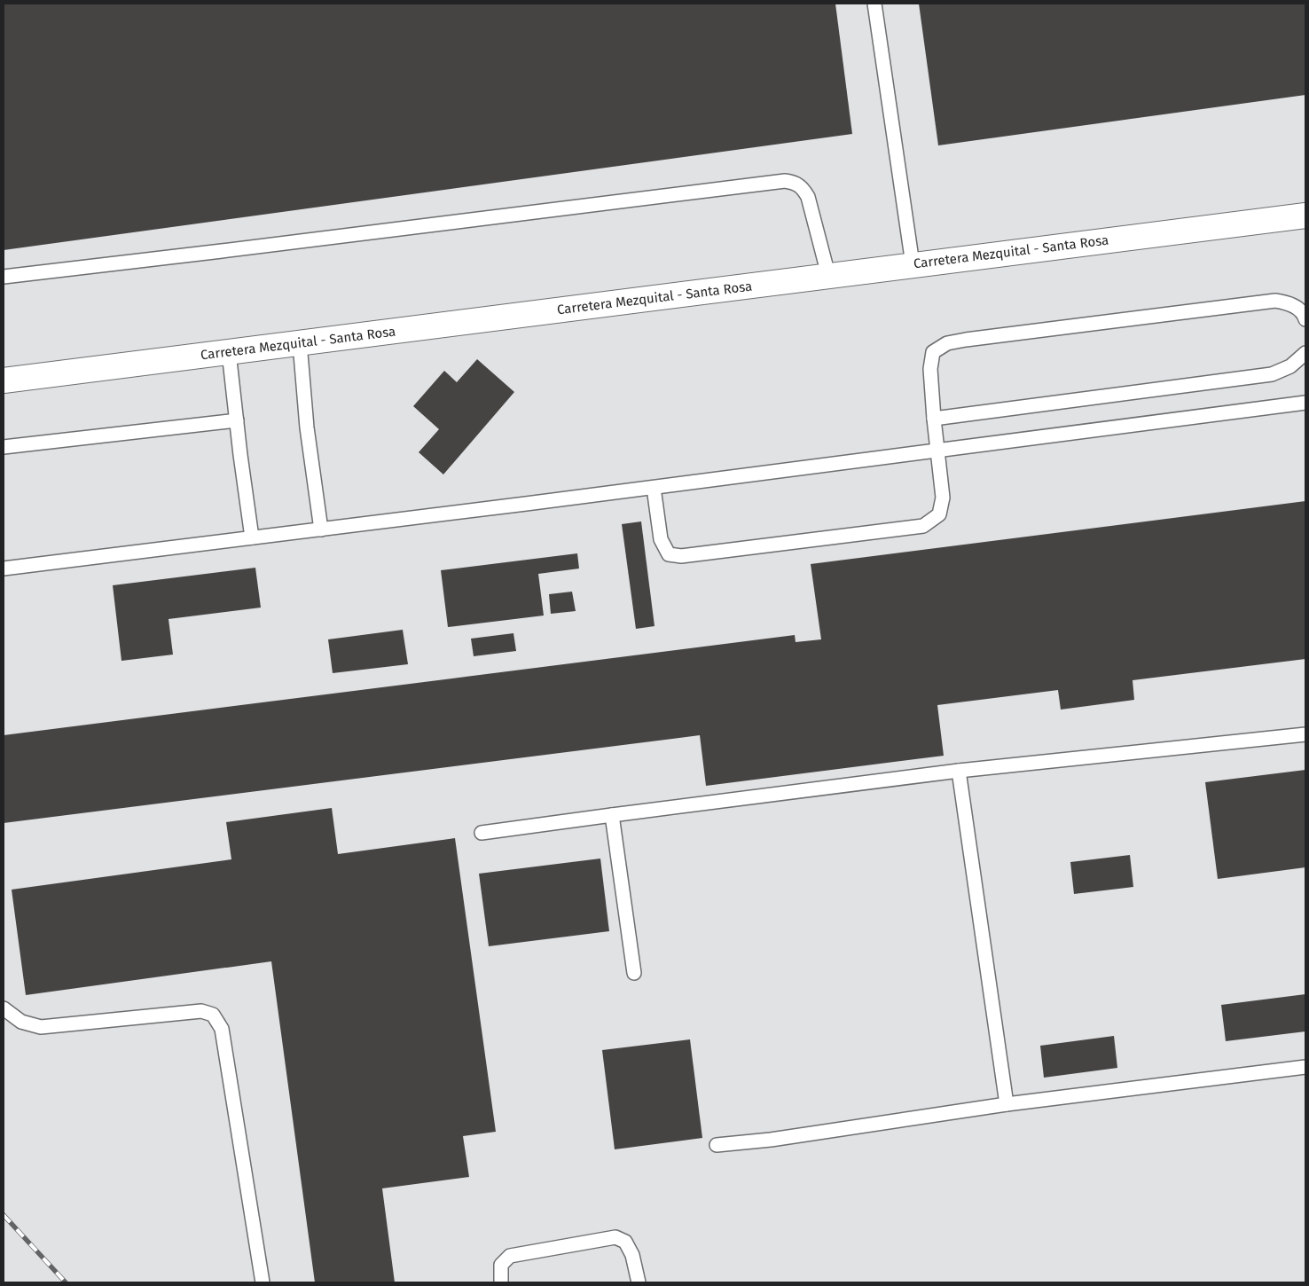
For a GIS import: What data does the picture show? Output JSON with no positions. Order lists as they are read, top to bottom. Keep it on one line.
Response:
{"streets":{"main road":["Carretera Mezquital - Santa Rosa"]}}
